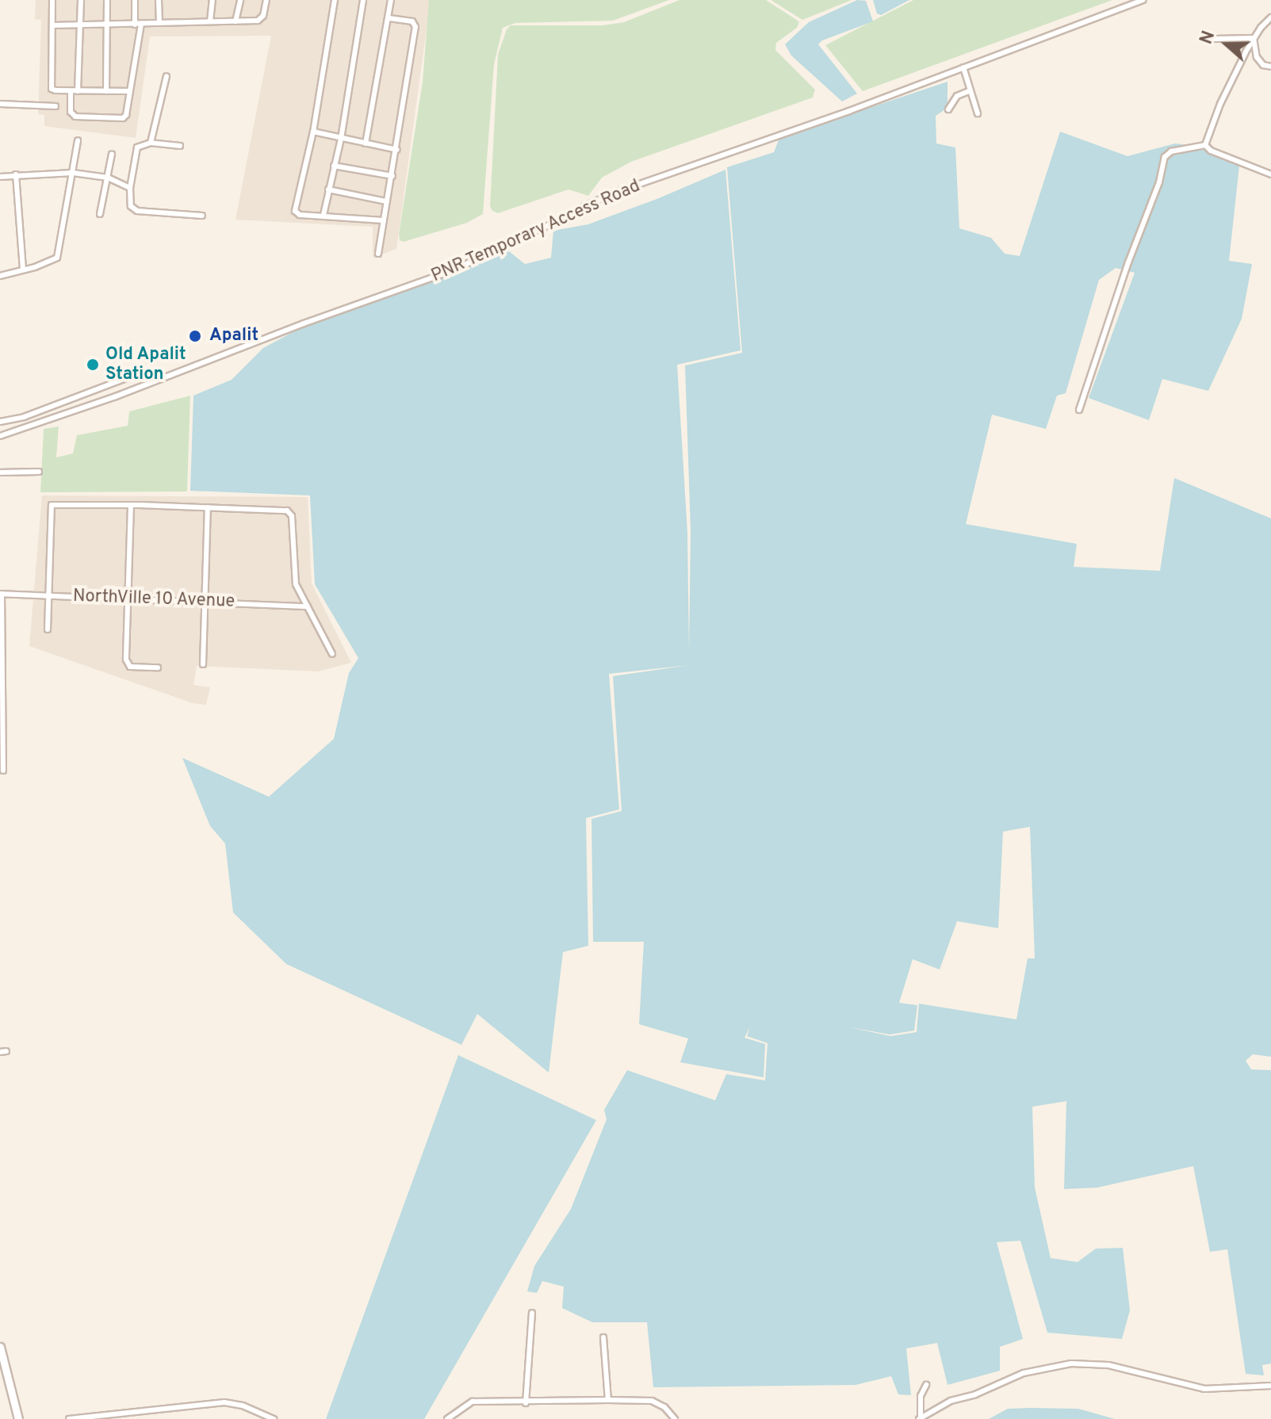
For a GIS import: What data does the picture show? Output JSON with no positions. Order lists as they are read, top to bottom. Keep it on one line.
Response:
{"streets":{"street":["PNR Temporary Access Road","NorthVille 10 Avenue"]},"places":["Apalit","Old Apalit Station"],"north":"left"}
